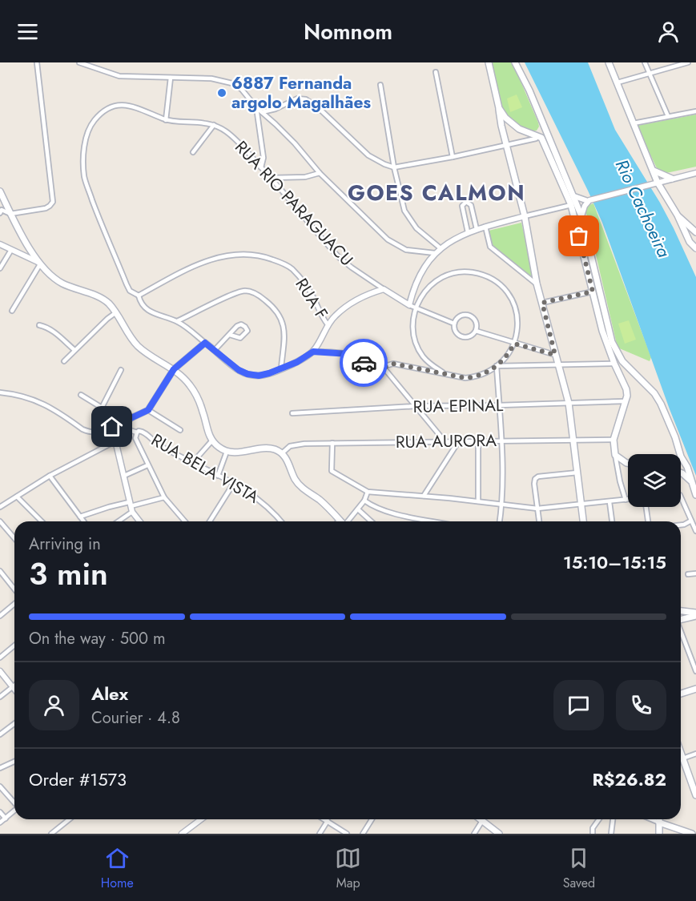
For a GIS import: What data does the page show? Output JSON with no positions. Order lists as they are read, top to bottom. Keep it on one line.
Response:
{"streets":{"street":["RUA RIO PARAGUACU","RUA F","RUA EPINAL","RUA AURORA","RUA BELA VISTA"]},"crossings":[["RUA RIO PARAGUACU","RUA F"]],"districts":["GOES CALMON"],"water":["Rio Cachoeira"],"places":["6887 Fernanda argolo Magalhães"],"page":{"header":"Nomnom","heading":["3 min","Arriving in","15:10–15:15"],"panel":["Alex","Courier · 4.8","Order #1573","R$26.82"],"bar":"On the way · 500 m","tabs":["Home","Map","Saved"]}}
